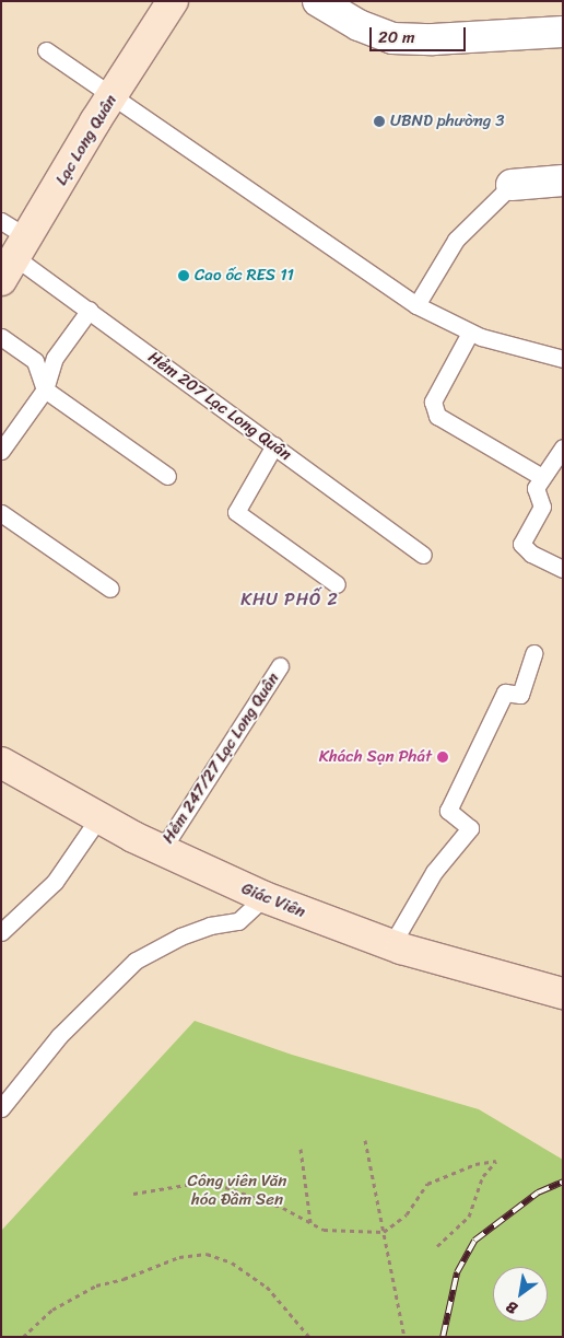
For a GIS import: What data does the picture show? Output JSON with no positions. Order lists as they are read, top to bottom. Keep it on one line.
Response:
{"streets":{"street":["Lạc Long Quân","Giác Viên"],"lane":["Hẻm 207 Lạc Long Quân","Hẻm 247/27 Lạc Long Quân"]},"crossings":[["Lạc Long Quân","Hẻm 207 Lạc Long Quân"],["Hẻm 247/27 Lạc Long Quân","Giác Viên"]],"districts":["KHU PHỐ 2"],"parks":["Công viên Văn hóa Đầm Sen"],"places":["UBND phường 3","Cao ốc RES 11","Khách Sạn Phát"],"scale_bar":"20 m","north":"bottom left"}
